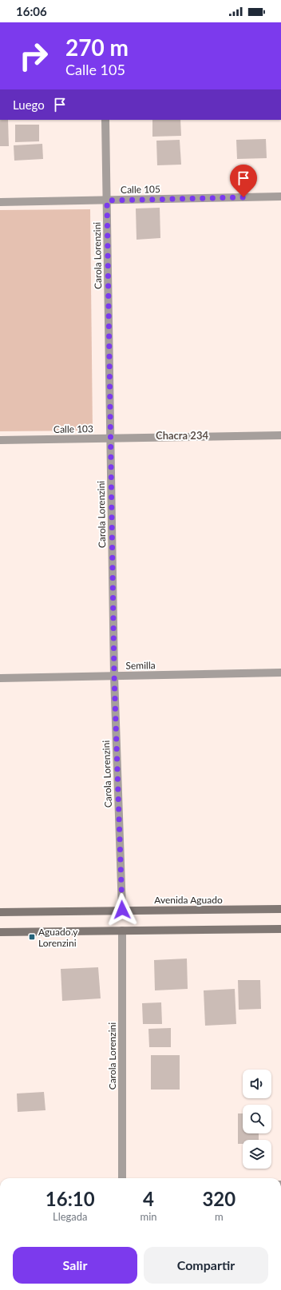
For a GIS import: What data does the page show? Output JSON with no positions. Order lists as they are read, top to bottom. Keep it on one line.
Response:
{"streets":{"main road":["Avenida Aguado"],"street":["Calle 105","Carola Lorenzini","Calle 103","Semilla"]},"crossings":[["Calle 105","Carola Lorenzini"],["Carola Lorenzini","Calle 103"],["Carola Lorenzini","Semilla"],["Carola Lorenzini","Avenida Aguado"]],"districts":["Chacra 234"],"places":{"transit":["Aguado y Lorenzini"]},"page":{"status":"16:06","turn":["270 m","Calle 105"],"then":"Luego","eta":["16:10","Llegada","4","min","320","m"],"buttons":["Salir","Compartir"]}}
